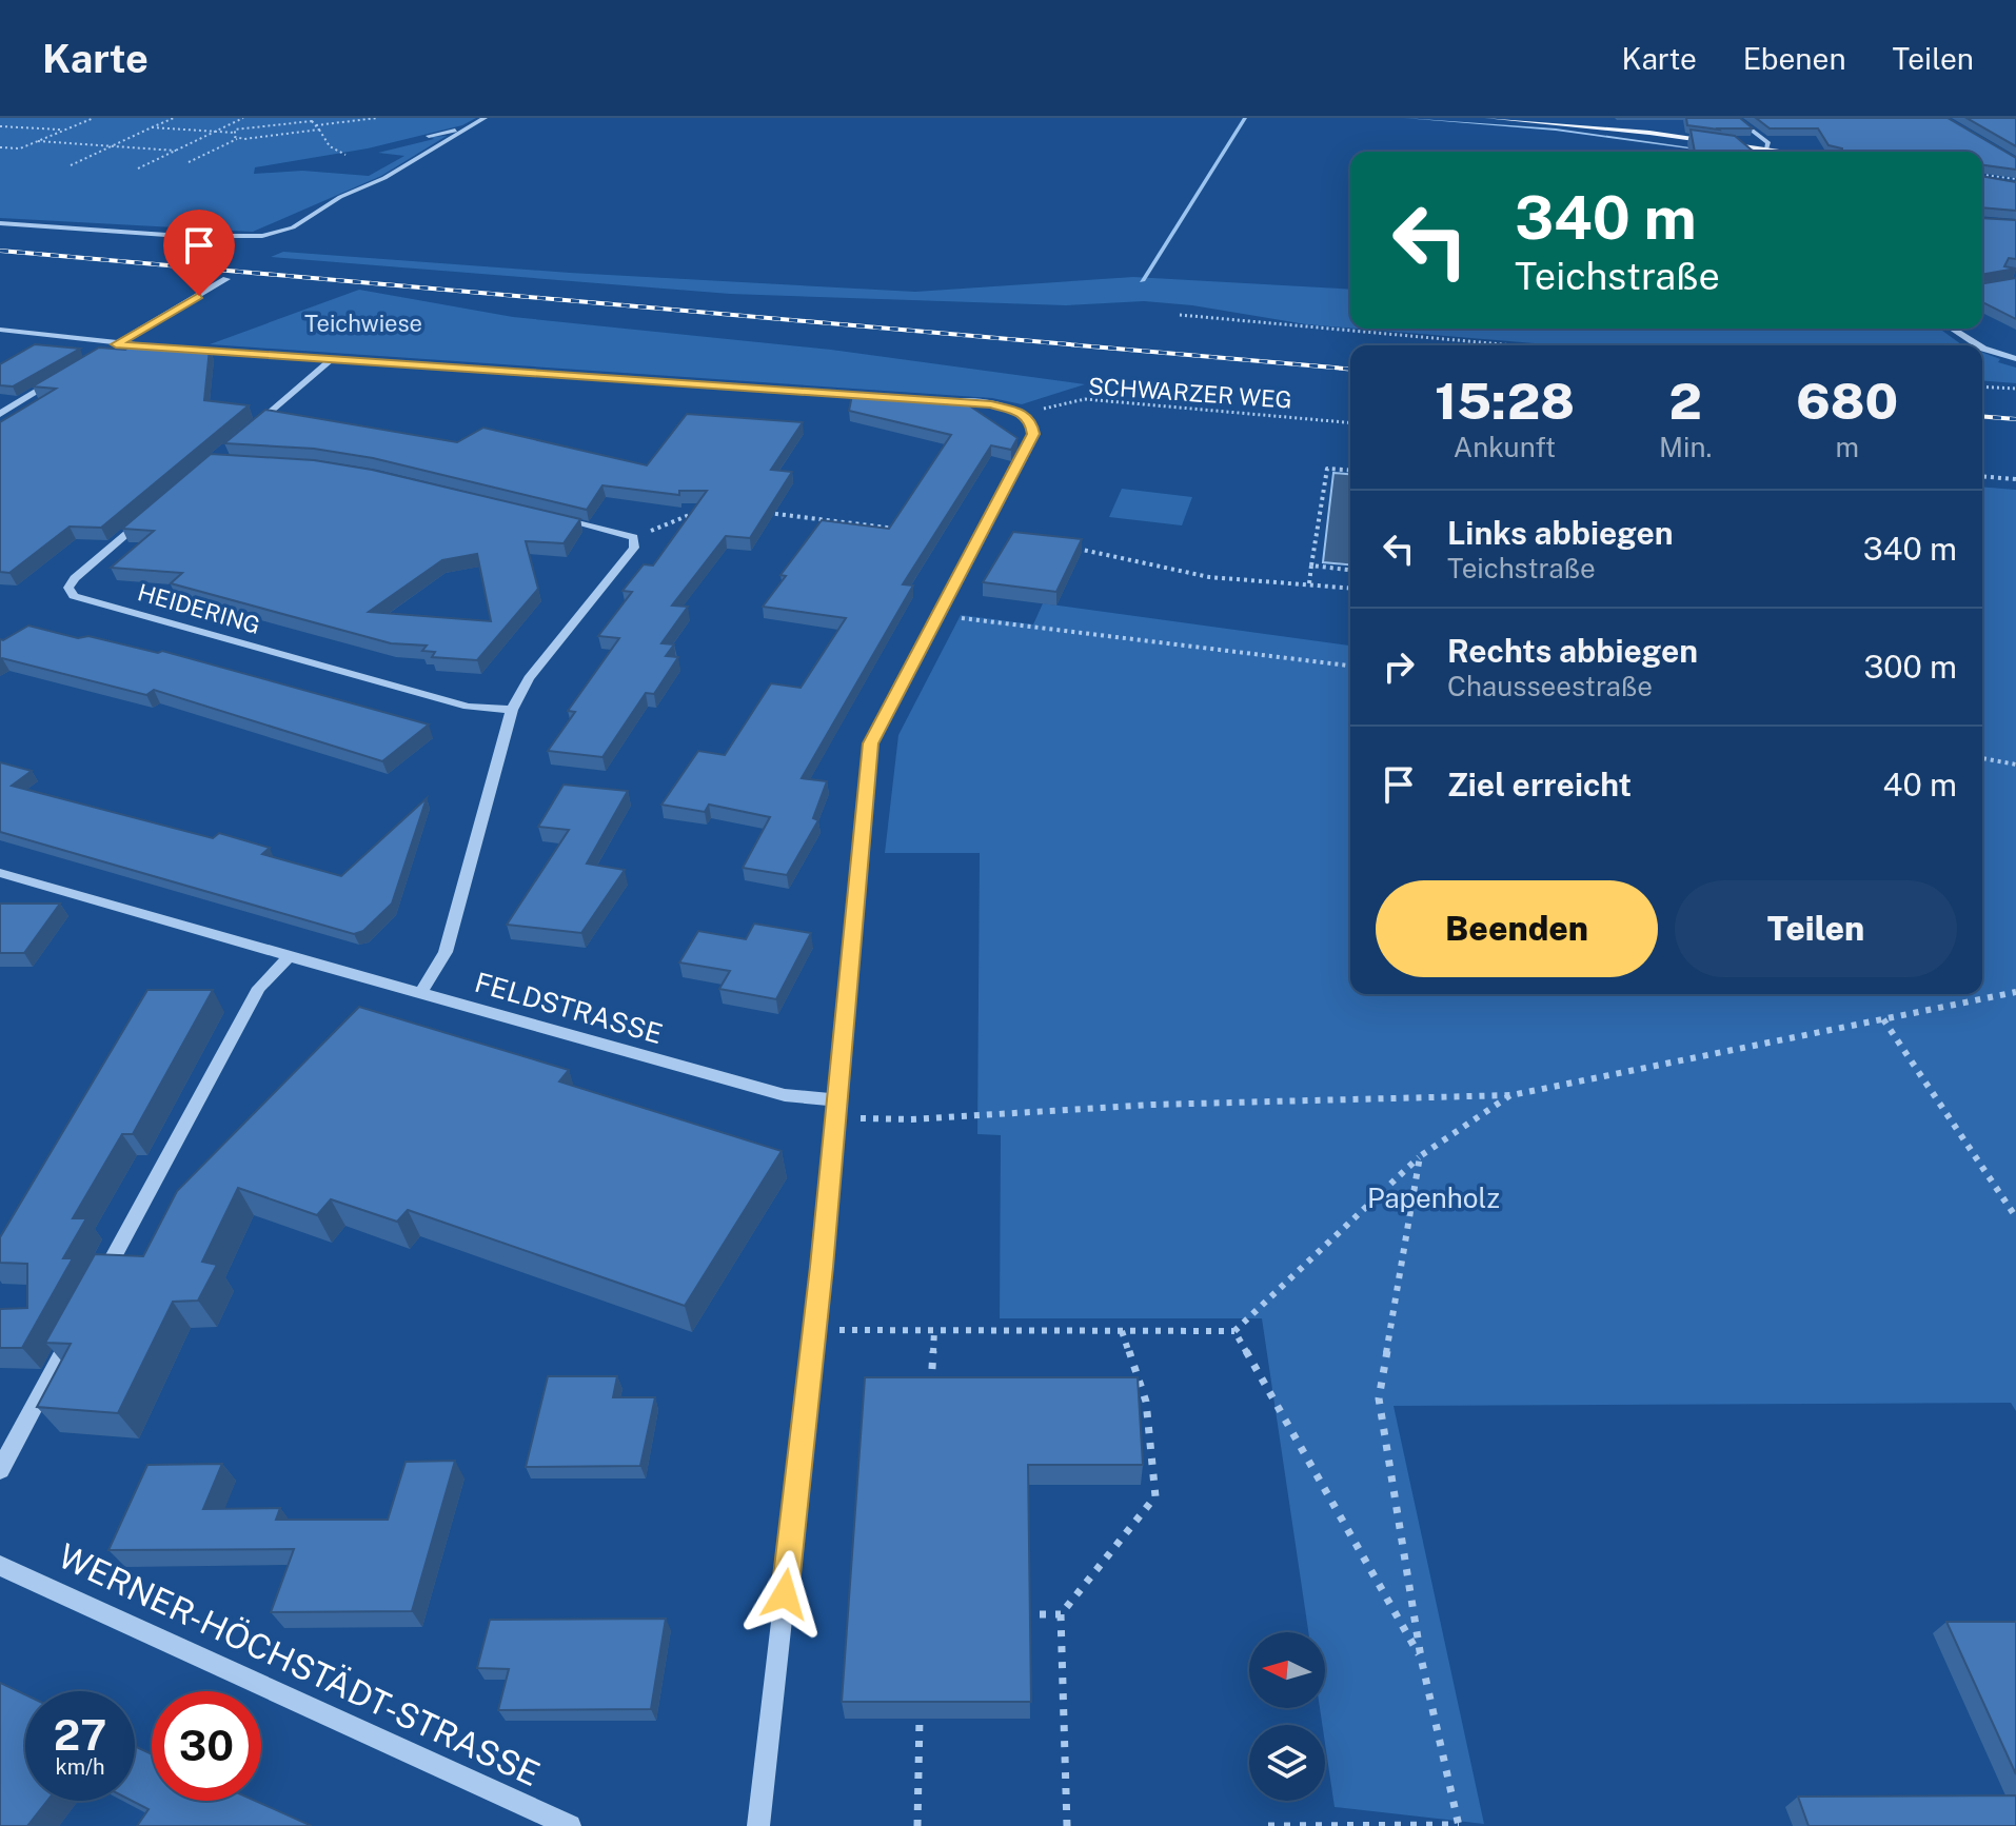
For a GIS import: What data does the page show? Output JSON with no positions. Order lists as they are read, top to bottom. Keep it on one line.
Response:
{"streets":{"street":["HEIDERING","FELDSTRASSE","WERNER-HÖCHSTÄDT-STRASSE"],"path":["SCHWARZER WEG"]},"parks":["Teichwiese","Papenholz"],"north":"left","page":{"header":"Karte","nav":["Karte","Ebenen","Teilen"],"turn":["340 m","Teichstraße"],"eta":["15:28","Ankunft","2","Min.","680","m"],"list":[{"name":"Links abbiegen","note":"Teichstraße","value":"340 m"},{"name":"Rechts abbiegen","note":"Chausseestraße","value":"300 m"},{"name":"Ziel erreicht","value":"40 m"}],"buttons":["Beenden","Teilen"],"speed":"27 km/h","limit":"30"}}
